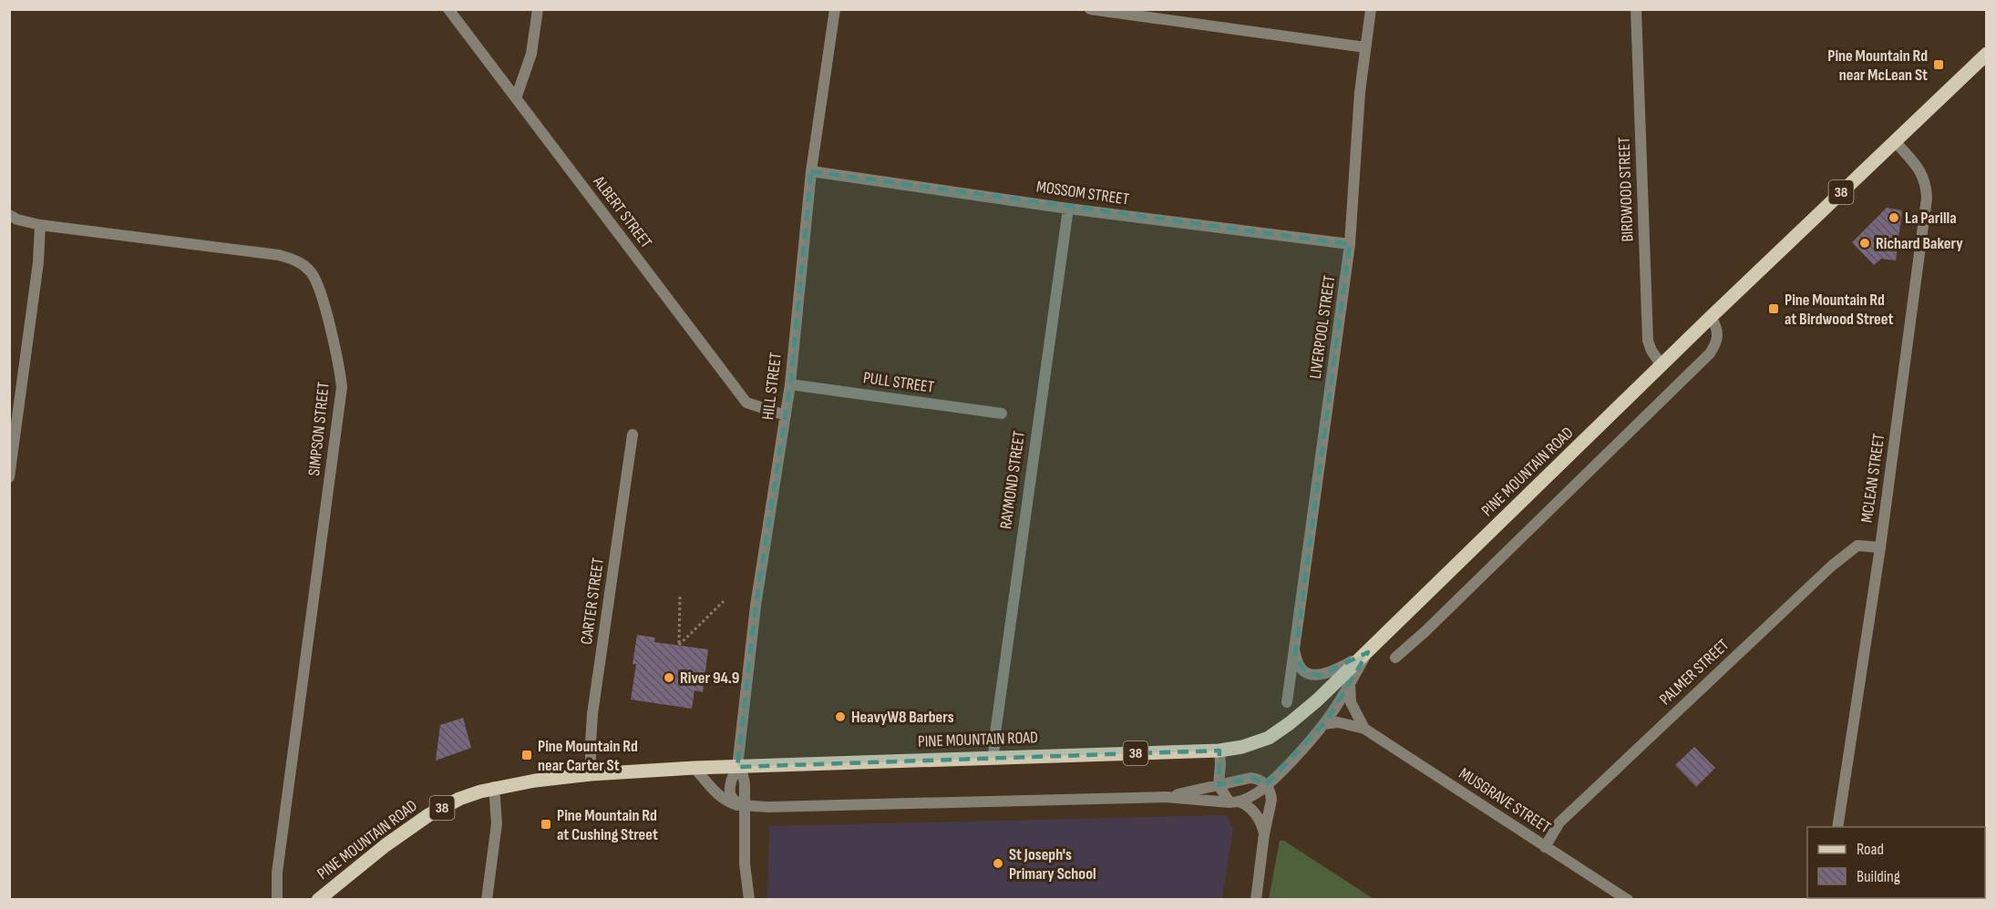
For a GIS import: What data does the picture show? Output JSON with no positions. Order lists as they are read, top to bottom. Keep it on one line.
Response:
{"streets":{"main road":["38","PINE MOUNTAIN ROAD"],"street":["BIRDWOOD STREET","MOSSOM STREET","ALBERT STREET","LIVERPOOL STREET","PULL STREET","HILL STREET","SIMPSON STREET","MCLEAN STREET","RAYMOND STREET","CARTER STREET","PALMER STREET","MUSGRAVE STREET"]},"crossings":[["BIRDWOOD STREET","PINE MOUNTAIN ROAD"],["MOSSOM STREET","LIVERPOOL STREET"],["MOSSOM STREET","HILL STREET"],["MOSSOM STREET","RAYMOND STREET"],["ALBERT STREET","HILL STREET"],["PULL STREET","HILL STREET"],["HILL STREET","PINE MOUNTAIN ROAD"],["PINE MOUNTAIN ROAD","MCLEAN STREET"],["PINE MOUNTAIN ROAD","RAYMOND STREET"],["PINE MOUNTAIN ROAD","CARTER STREET"],["PINE MOUNTAIN ROAD","MUSGRAVE STREET"],["MCLEAN STREET","PALMER STREET"],["PALMER STREET","MUSGRAVE STREET"]],"places":{"transit":["Pine Mountain Rd near McLean St","Pine Mountain Rd at Birdwood Street","Pine Mountain Rd near Carter St","Pine Mountain Rd at Cushing Street"],"other":["La Parilla","Richard Bakery","River 94.9","HeavyW8 Barbers","St Joseph's Primary School"]},"legend":["Road","Building"]}
